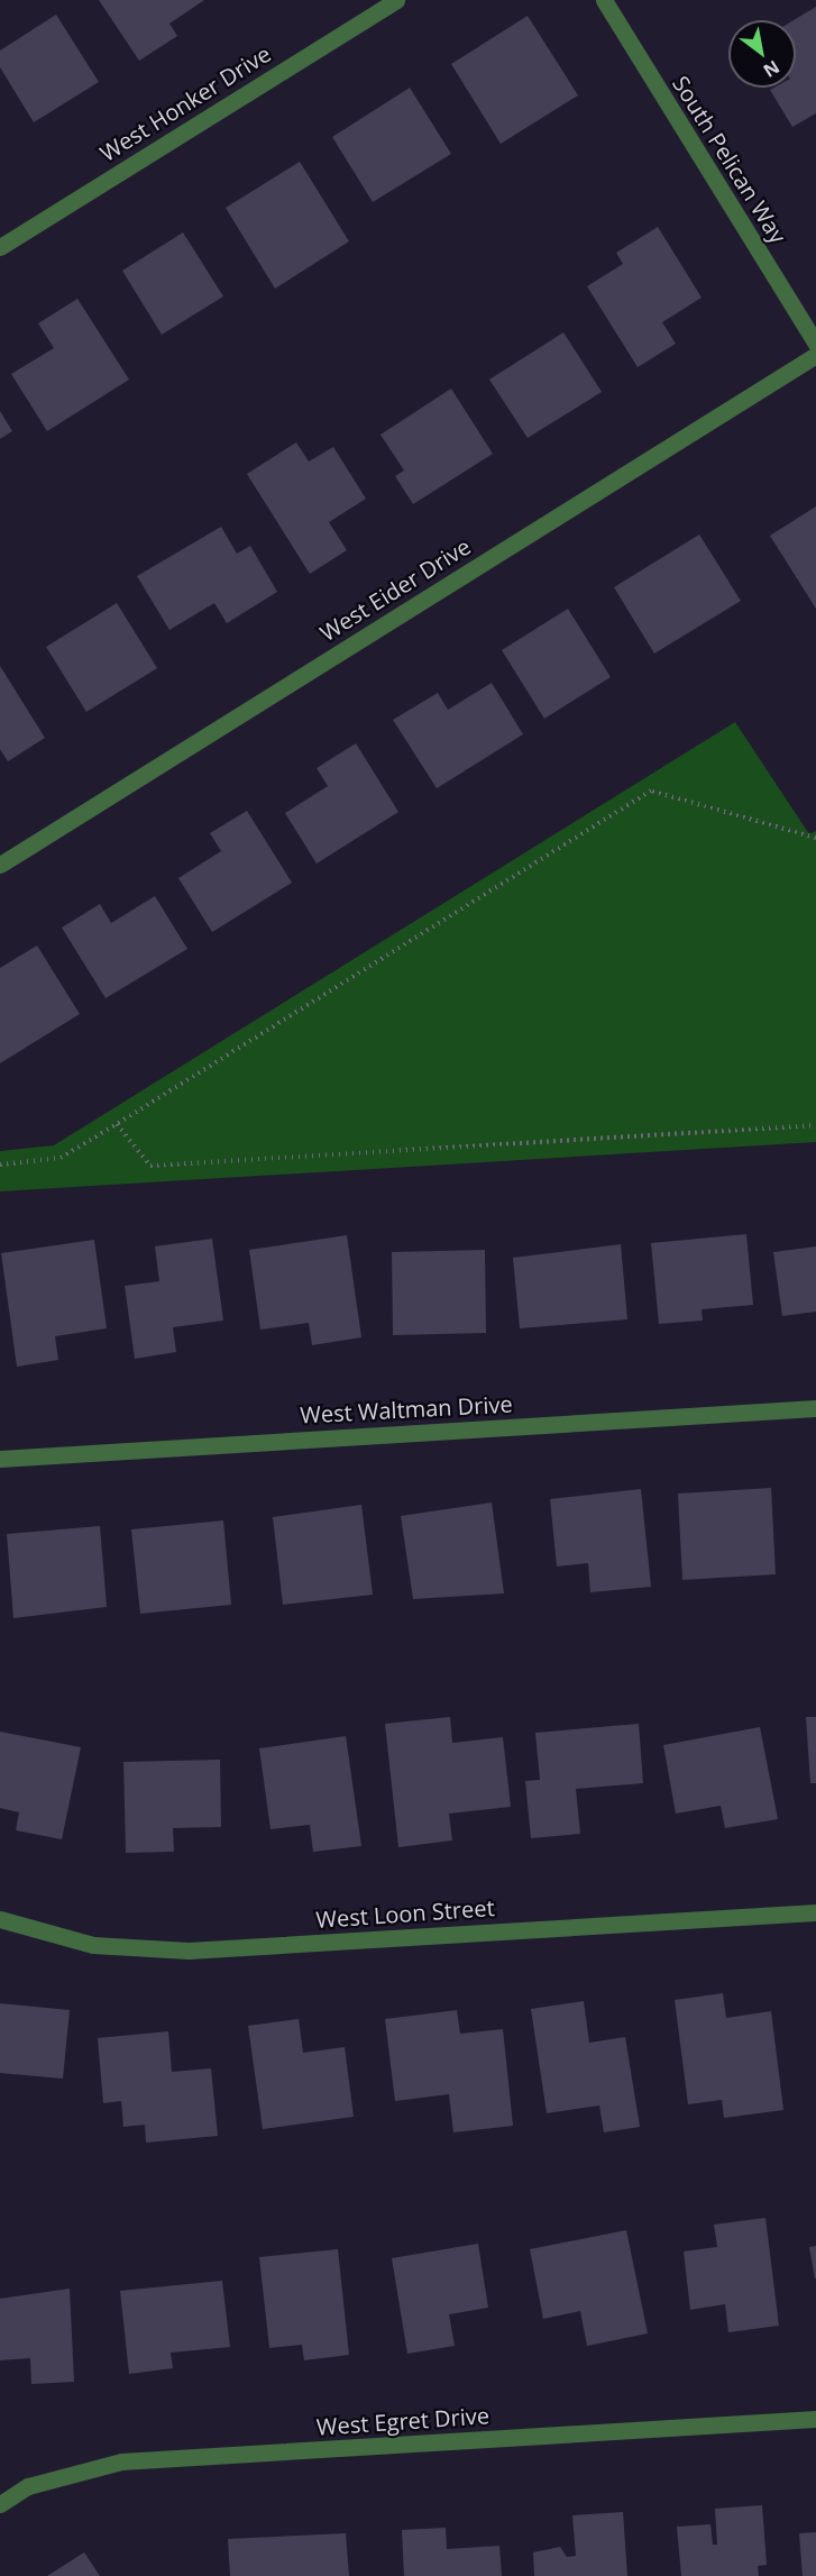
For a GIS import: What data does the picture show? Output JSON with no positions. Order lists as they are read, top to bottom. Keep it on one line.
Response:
{"streets":{"street":["West Honker Drive","South Pelican Way","West Eider Drive","West Waltman Drive","West Loon Street","West Egret Drive"]},"north":"bottom right"}
